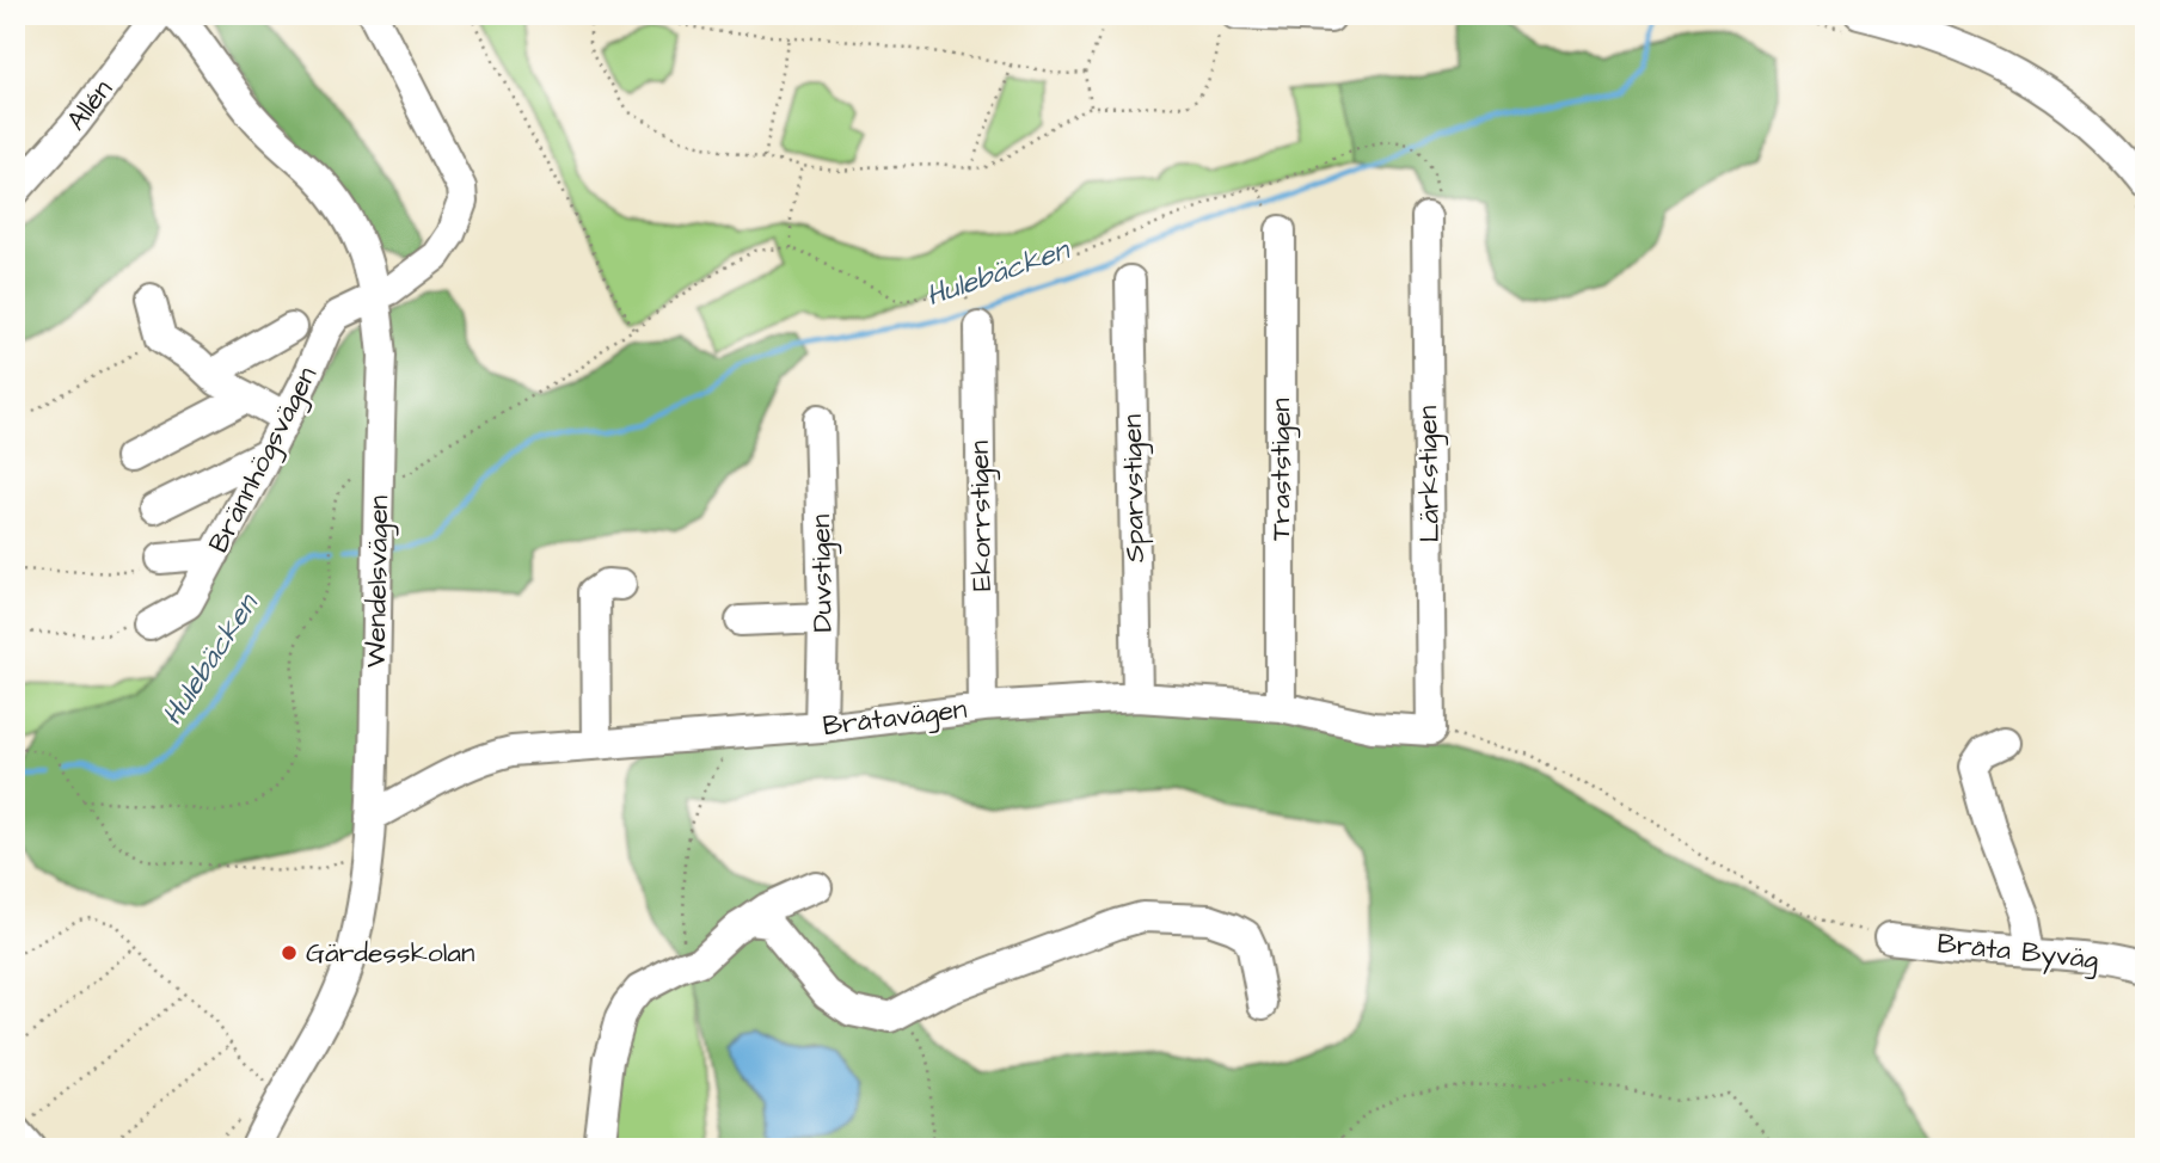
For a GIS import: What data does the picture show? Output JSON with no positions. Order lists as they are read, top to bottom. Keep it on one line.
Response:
{"streets":{"street":["Allén","Brännhögsvägen","Traststigen","Lärkstigen","Sparvstigen","Ekorrstigen","Duvstigen","Wendelsvägen","Bråtavägen","Bråta Byväg"]},"crossings":[["Brännhögsvägen","Wendelsvägen"],["Traststigen","Bråtavägen"],["Lärkstigen","Bråtavägen"],["Sparvstigen","Bråtavägen"],["Ekorrstigen","Bråtavägen"],["Duvstigen","Bråtavägen"],["Wendelsvägen","Bråtavägen"]],"water":["Hulebäcken"],"places":["Gärdesskolan"]}
